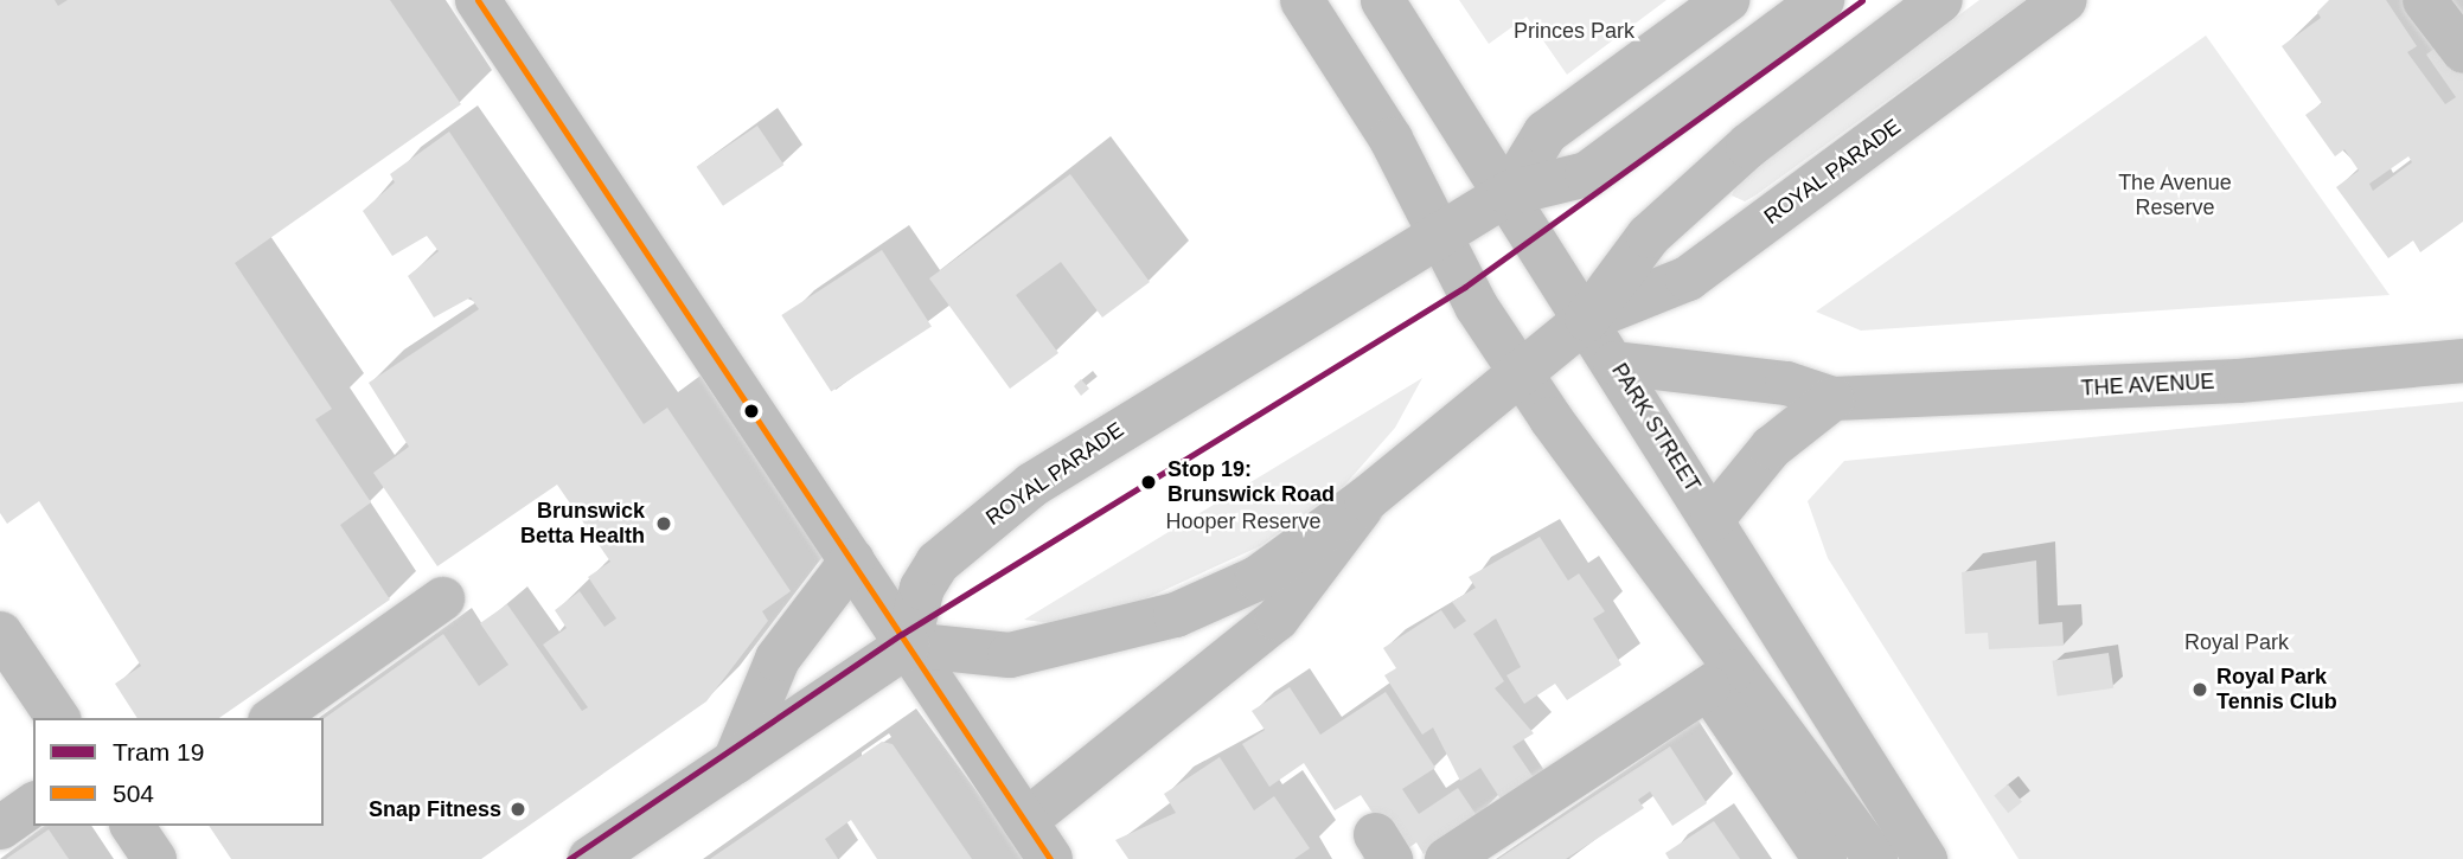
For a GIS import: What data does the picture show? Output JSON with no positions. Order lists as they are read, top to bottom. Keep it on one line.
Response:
{"streets":{"main road":["ROYAL PARADE"],"street":["THE AVENUE","PARK STREET"]},"crossings":[["ROYAL PARADE","PARK STREET"],["THE AVENUE","PARK STREET"]],"parks":["Princes Park","The Avenue Reserve","Hooper Reserve","Royal Park"],"places":["Stop 19: Brunswick Road","Brunswick Betta Health","Royal Park Tennis Club","Snap Fitness"],"lines":["tram line 19","transit line 504"],"legend":["Tram 19","504"]}
